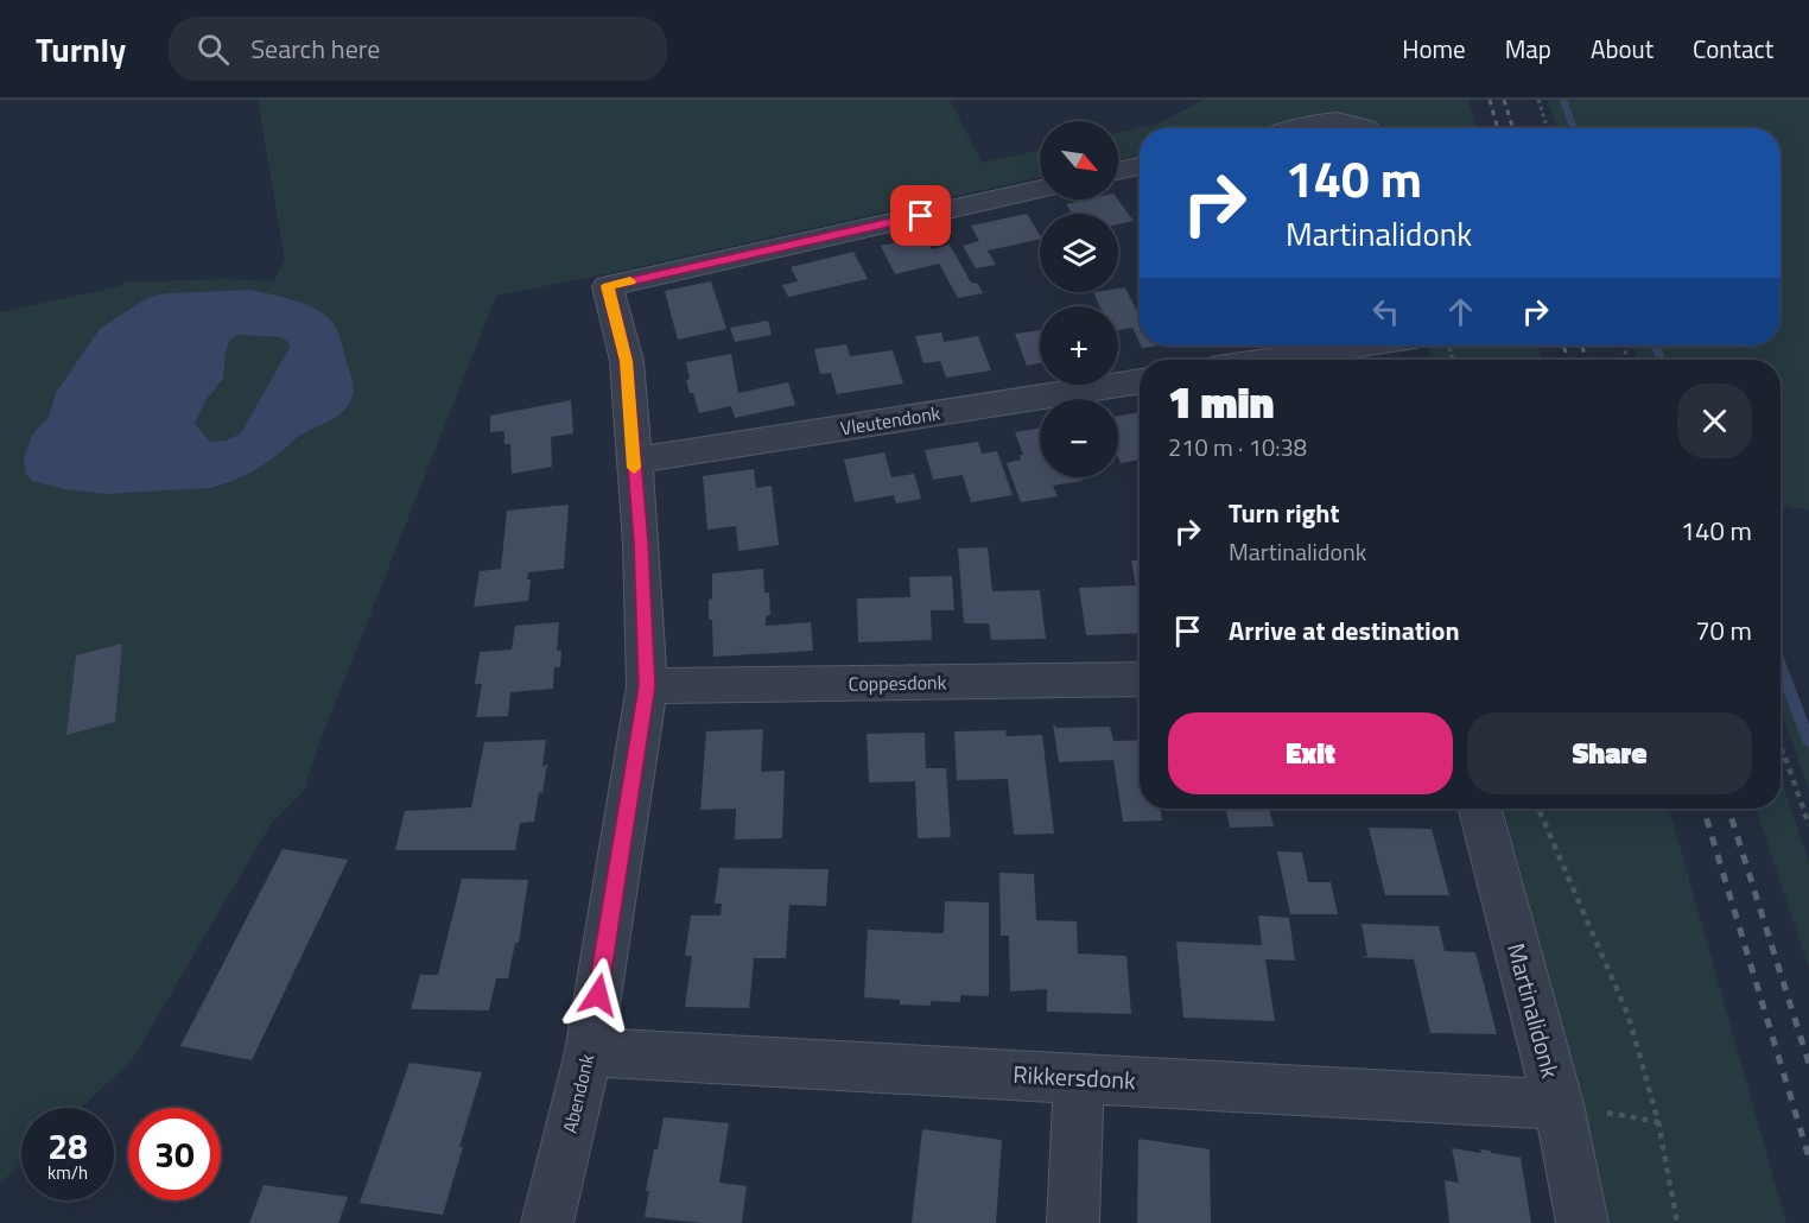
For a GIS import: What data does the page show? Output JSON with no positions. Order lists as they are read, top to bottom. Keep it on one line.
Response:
{"streets":{"street":["Vleutendonk","Coppesdonk","Martinalidonk","Rikkersdonk","Abendonk"]},"crossings":[["Vleutendonk","Abendonk"],["Coppesdonk","Abendonk"],["Martinalidonk","Rikkersdonk"],["Rikkersdonk","Abendonk"]],"north":"bottom right","page":{"header":"Turnly","search":"Search here","nav":["Home","Map","About","Contact"],"map_buttons":["+","−"],"turn":["140 m","Martinalidonk"],"heading":["1 min","210 m · 10:38"],"list":[{"name":"Turn right","note":"Martinalidonk","value":"140 m"},{"name":"Arrive at destination","value":"70 m"}],"buttons":["Exit","Share"],"speed":"28 km/h","limit":"30"}}
